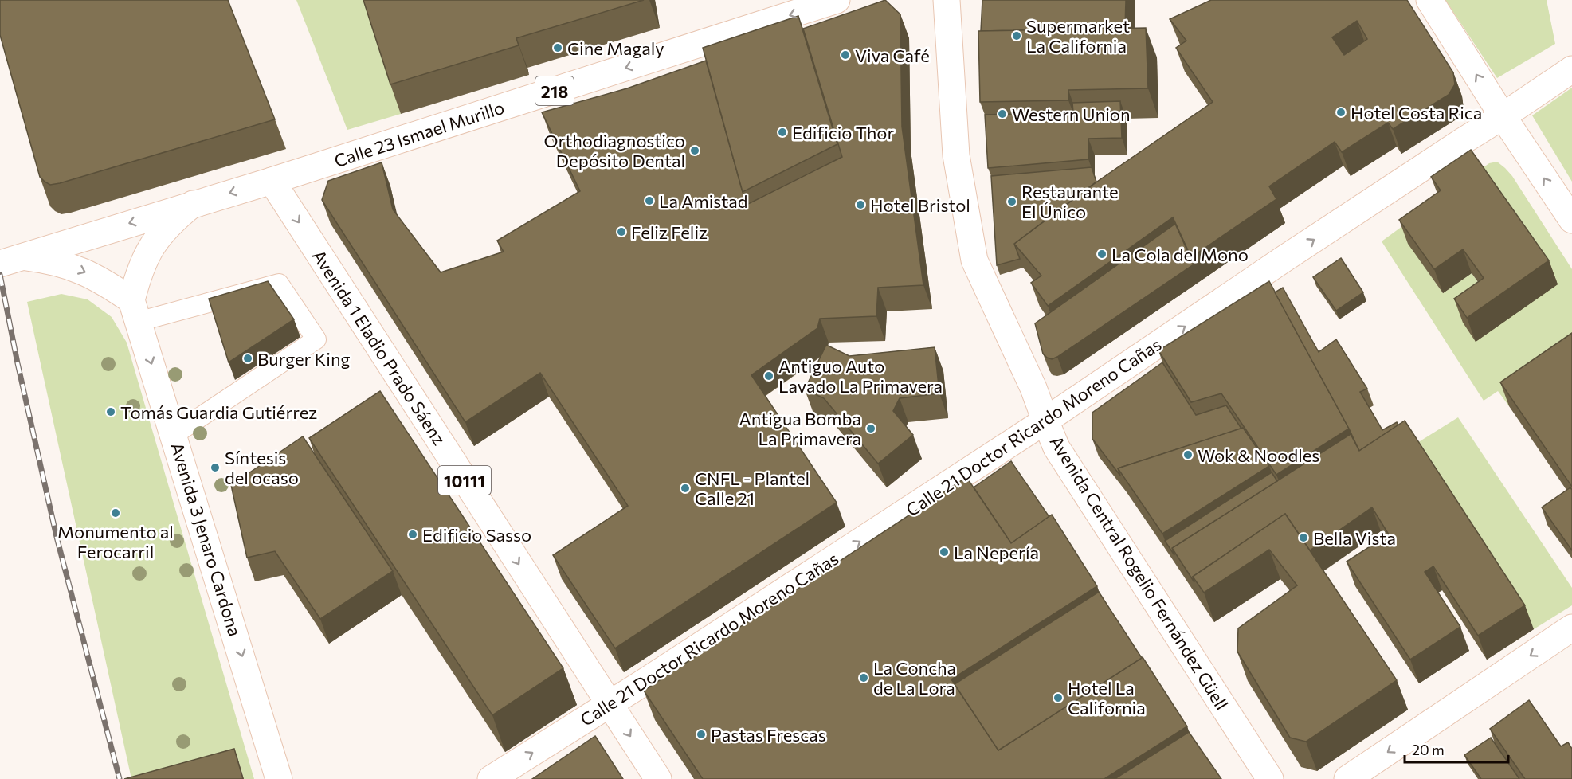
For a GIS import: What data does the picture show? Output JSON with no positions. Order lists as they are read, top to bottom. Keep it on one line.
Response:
{"streets":{"main road":["218","Calle 23 Ismael Murillo","Avenida 1 Eladio Prado Sáenz","Calle 21 Doctor Ricardo Moreno Cañas","10111","Avenida 3 Jenaro Cardona","Avenida Central Rogelio Fernández Güell"]},"crossings":[["Calle 23 Ismael Murillo","Avenida 1 Eladio Prado Sáenz"],["Avenida 1 Eladio Prado Sáenz","Calle 21 Doctor Ricardo Moreno Cañas"],["Calle 21 Doctor Ricardo Moreno Cañas","Avenida Central Rogelio Fernández Güell"]],"one_way":["Calle 23 Ismael Murillo","Avenida 1 Eladio Prado Sáenz","Calle 21 Doctor Ricardo Moreno Cañas","Avenida 3 Jenaro Cardona"],"places":["Supermarket La California","Cine Magaly","Viva Café","Hotel Costa Rica","Western Union","Edificio Thor","Orthodiagnostico Depósito Dental","La Amistad","Restaurante El Único","Hotel Bristol","Feliz Feliz","La Cola del Mono","Burger King","Antiguo Auto Lavado La Primavera","Tomás Guardia Gutiérrez","Antigua Bomba La Primavera","Wok & Noodles","Síntesis del ocaso","CNFL - Plantel Calle 21","Monumento al Ferocarril","Edificio Sasso","Bella Vista","La Nepería","La Concha de La Lora","Hotel La California","Pastas Frescas"],"scale_bar":"20 m"}
